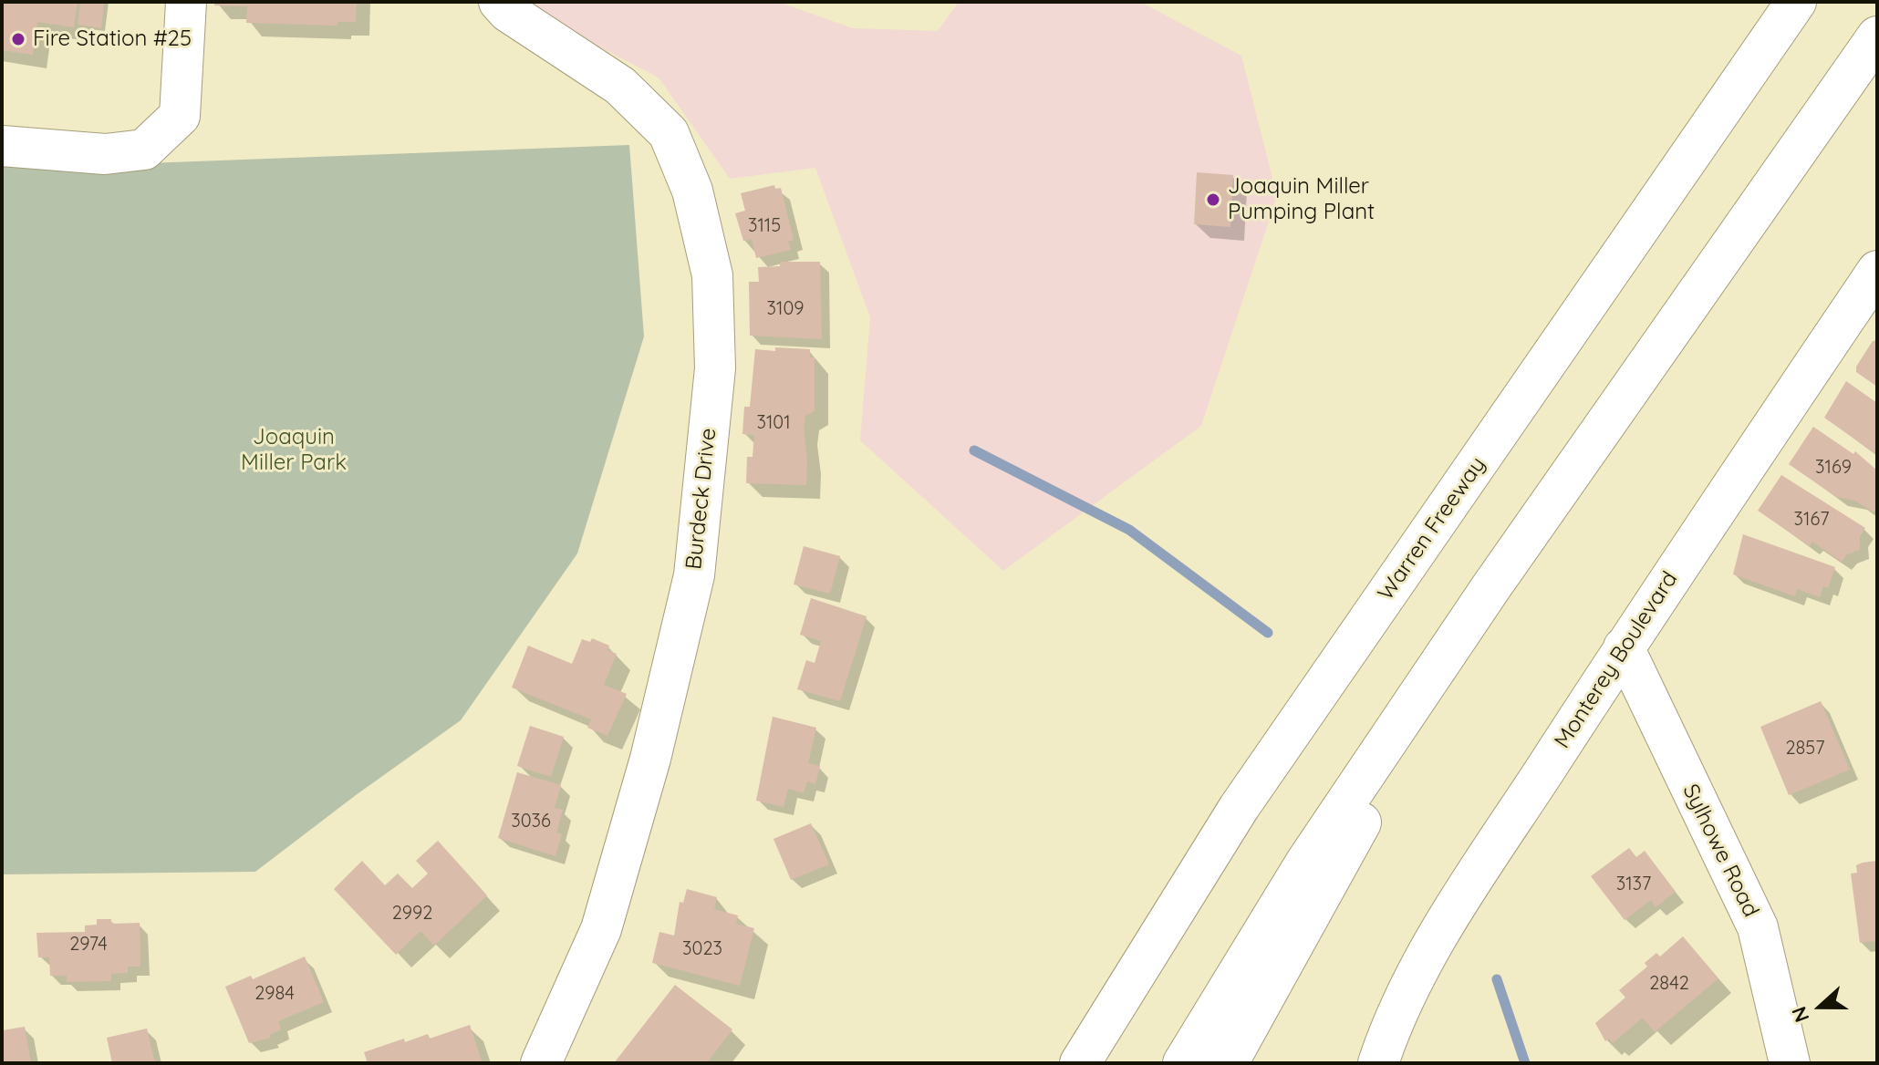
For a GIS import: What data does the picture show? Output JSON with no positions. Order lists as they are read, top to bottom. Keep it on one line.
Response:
{"streets":{"main road":["Burdeck Drive","Warren Freeway","Monterey Boulevard","Sylhowe Road"]},"crossings":[["Monterey Boulevard","Sylhowe Road"]],"parks":["Joaquin Miller Park"],"places":["Fire Station #25","Joaquin Miller Pumping Plant"],"house_numbers":["3115","3109","3101","3169","3167","2857","3036","3137","2992","2974","3023","2842","2984"],"north":"left"}
